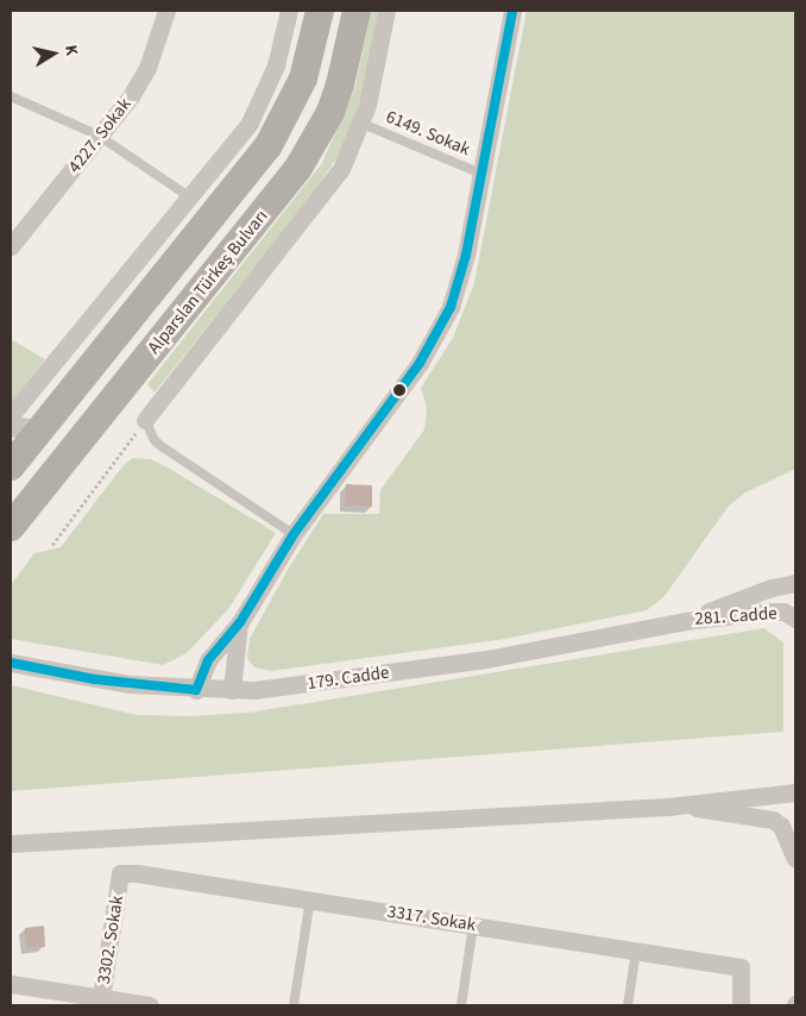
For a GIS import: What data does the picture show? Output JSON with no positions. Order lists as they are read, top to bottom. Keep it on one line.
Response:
{"streets":{"highway":["Alparslan Türkeş Bulvarı"],"street":["4227. Sokak","281. Cadde","179. Cadde","3317. Sokak","3302. Sokak"],"lane":["6149. Sokak"]},"crossings":[["281. Cadde","179. Cadde"],["3317. Sokak","3302. Sokak"]],"north":"right"}
